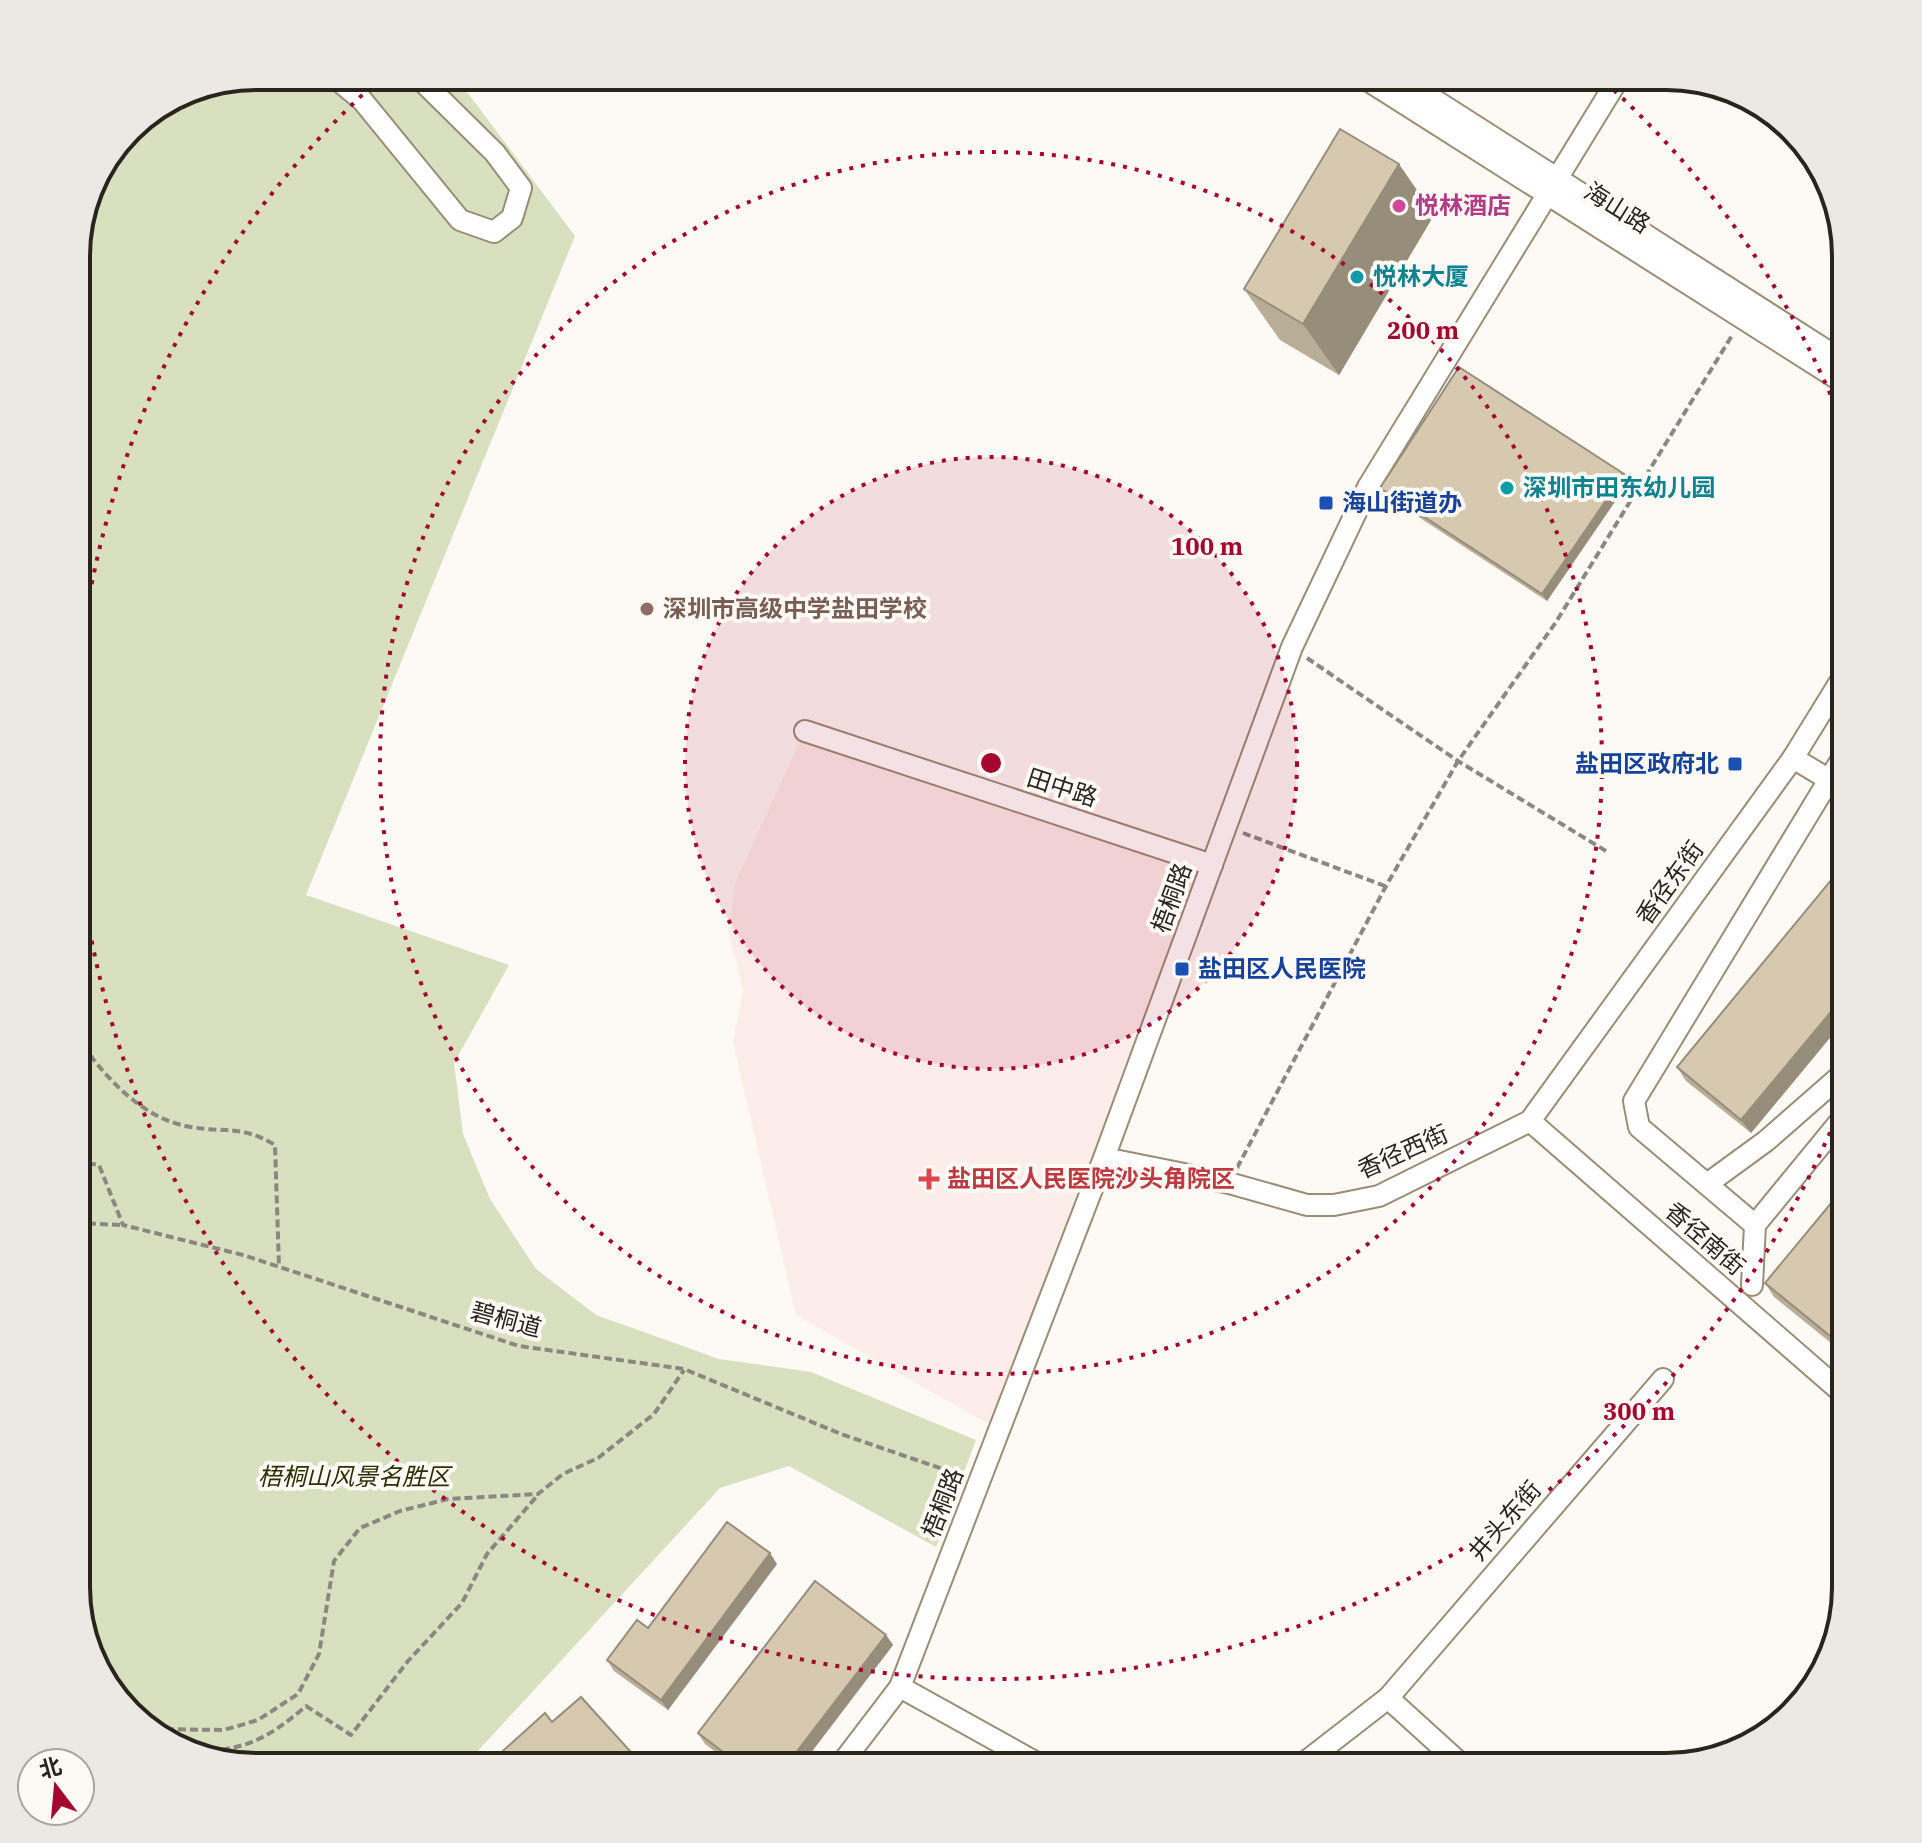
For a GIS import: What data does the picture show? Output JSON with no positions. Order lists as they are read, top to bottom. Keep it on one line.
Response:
{"streets":{"street":["海山路","田中路","香径东街","梧桐路","香径西街","香径南街","井头东街"],"path":["碧桐道"]},"crossings":[["海山路","梧桐路"],["田中路","梧桐路"],["香径东街","香径西街"],["香径东街","香径南街"],["梧桐路","香径西街"],["香径西街","香径南街"]],"parks":["梧桐山风景名胜区"],"places":{"other":["悦林酒店","悦林大厦","深圳市田东幼儿园","深圳市高级中学盐田学校"],"transit":["海山街道办","盐田区政府北","盐田区人民医院"],"health":["盐田区人民医院沙头角院区"]},"north":"top","rings":["200 m","100 m","300 m"]}
